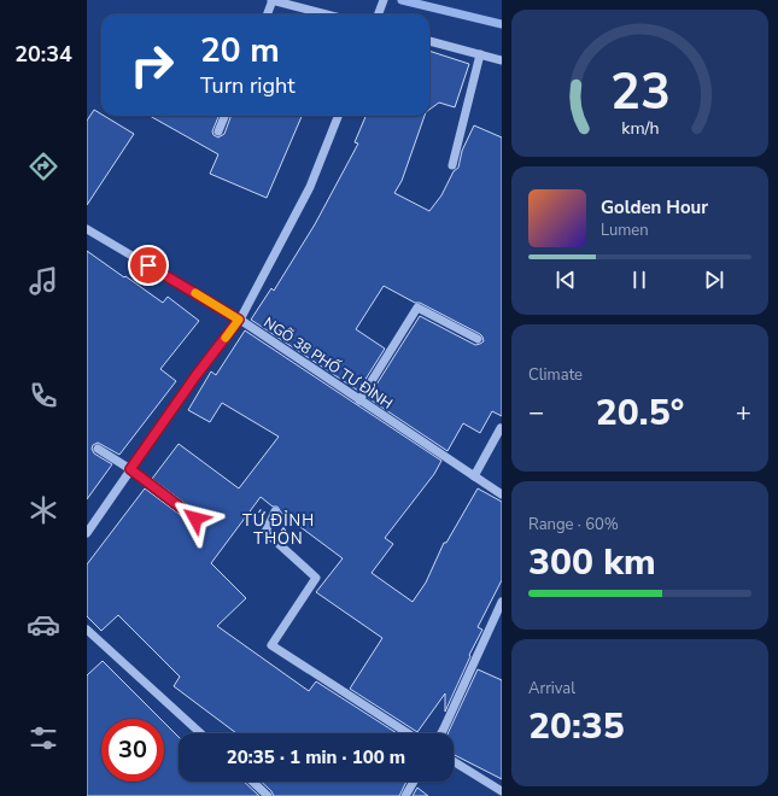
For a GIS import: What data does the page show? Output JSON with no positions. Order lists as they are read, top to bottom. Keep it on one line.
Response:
{"streets":{"street":["NGÕ 38 PHỐ TƯ ĐÌNH"]},"districts":["TỨ ĐỈNH THÔN"],"page":{"tabs":"20:34","turn":["20 m","Turn right"],"song":["Golden Hour","Lumen"],"tile":["Climate",["Range · 60%","300 km"],["Arrival","20:35"]],"heat":["−","20.5°","+"],"limit":"30","trip":"20:35 · 1 min · 100 m","gauge":["23","km/h"]}}
